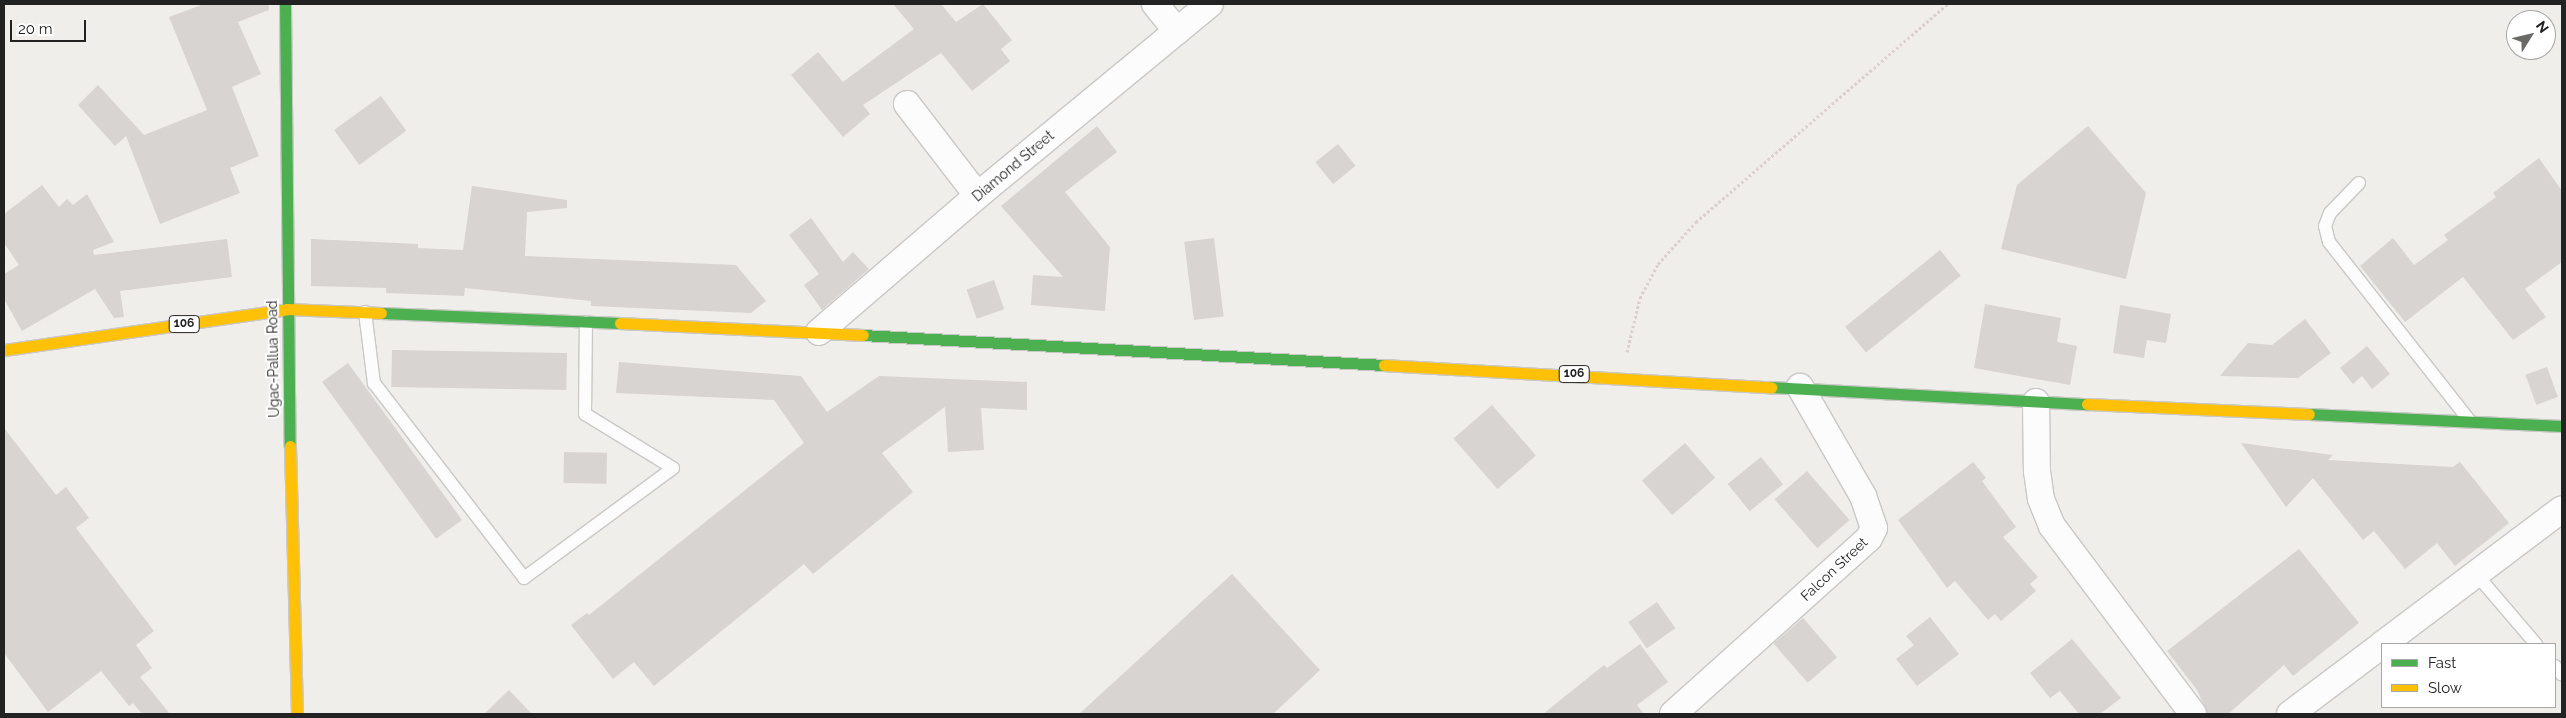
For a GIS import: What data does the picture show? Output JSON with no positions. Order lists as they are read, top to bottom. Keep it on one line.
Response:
{"streets":{"main road":["106","Ugac-Pallua Road"],"street":["Diamond Street","Falcon Street"]},"crossings":[["Diamond Street","106"],["106","Ugac-Pallua Road"],["106","Falcon Street"]],"legend":["Fast","Slow"],"scale_bar":"20 m","north":"top right"}
